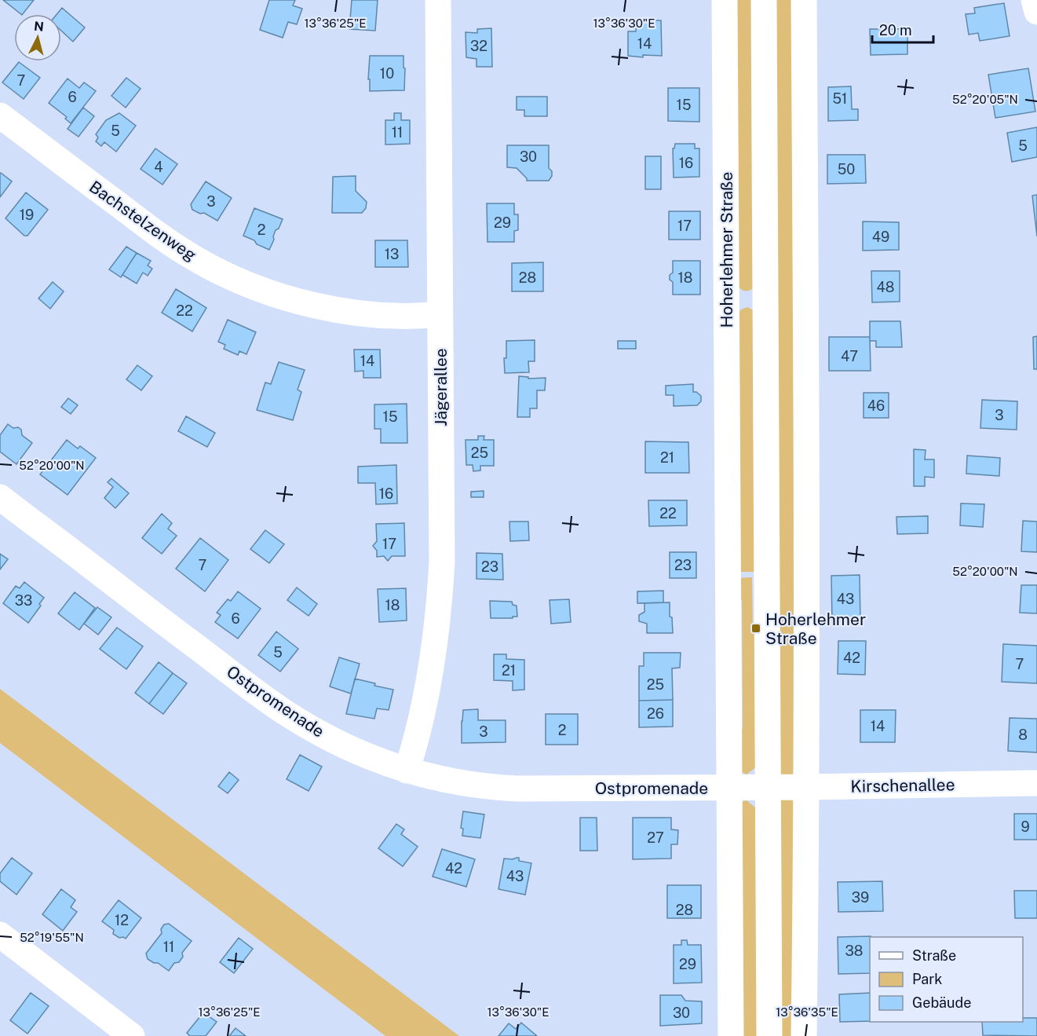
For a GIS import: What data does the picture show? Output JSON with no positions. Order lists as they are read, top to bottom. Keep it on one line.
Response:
{"streets":{"street":["Bachstelzenweg","Hoherlehmer Straße","Jägerallee","Ostpromenade","Kirschenallee"]},"crossings":[["Bachstelzenweg","Jägerallee"],["Hoherlehmer Straße","Ostpromenade"],["Jägerallee","Ostpromenade"],["Ostpromenade","Kirschenallee"]],"places":{"transit":["Hoherlehmer Straße"]},"house_numbers":["14","32","10","7","6","51","15","5","11","5","30","16","4","50","3","19","29","17","2","49","13","28","18","48","22","47","14","46","3","15","25","21","16","22","17","7","23","23","43","33","18","6","5","42","7","21","25","26","14","2","3","8","9","27","42","43","39","28","12","11","38","29","30"],"legend":["Straße","Park","Gebäude"],"scale_bar":"20 m","north":"top","coordinates":["13°36'25\"E","13°36'30\"E","52°20'05\"N","52°20'00\"N","52°19'55\"N","13°36'35\"E"]}
